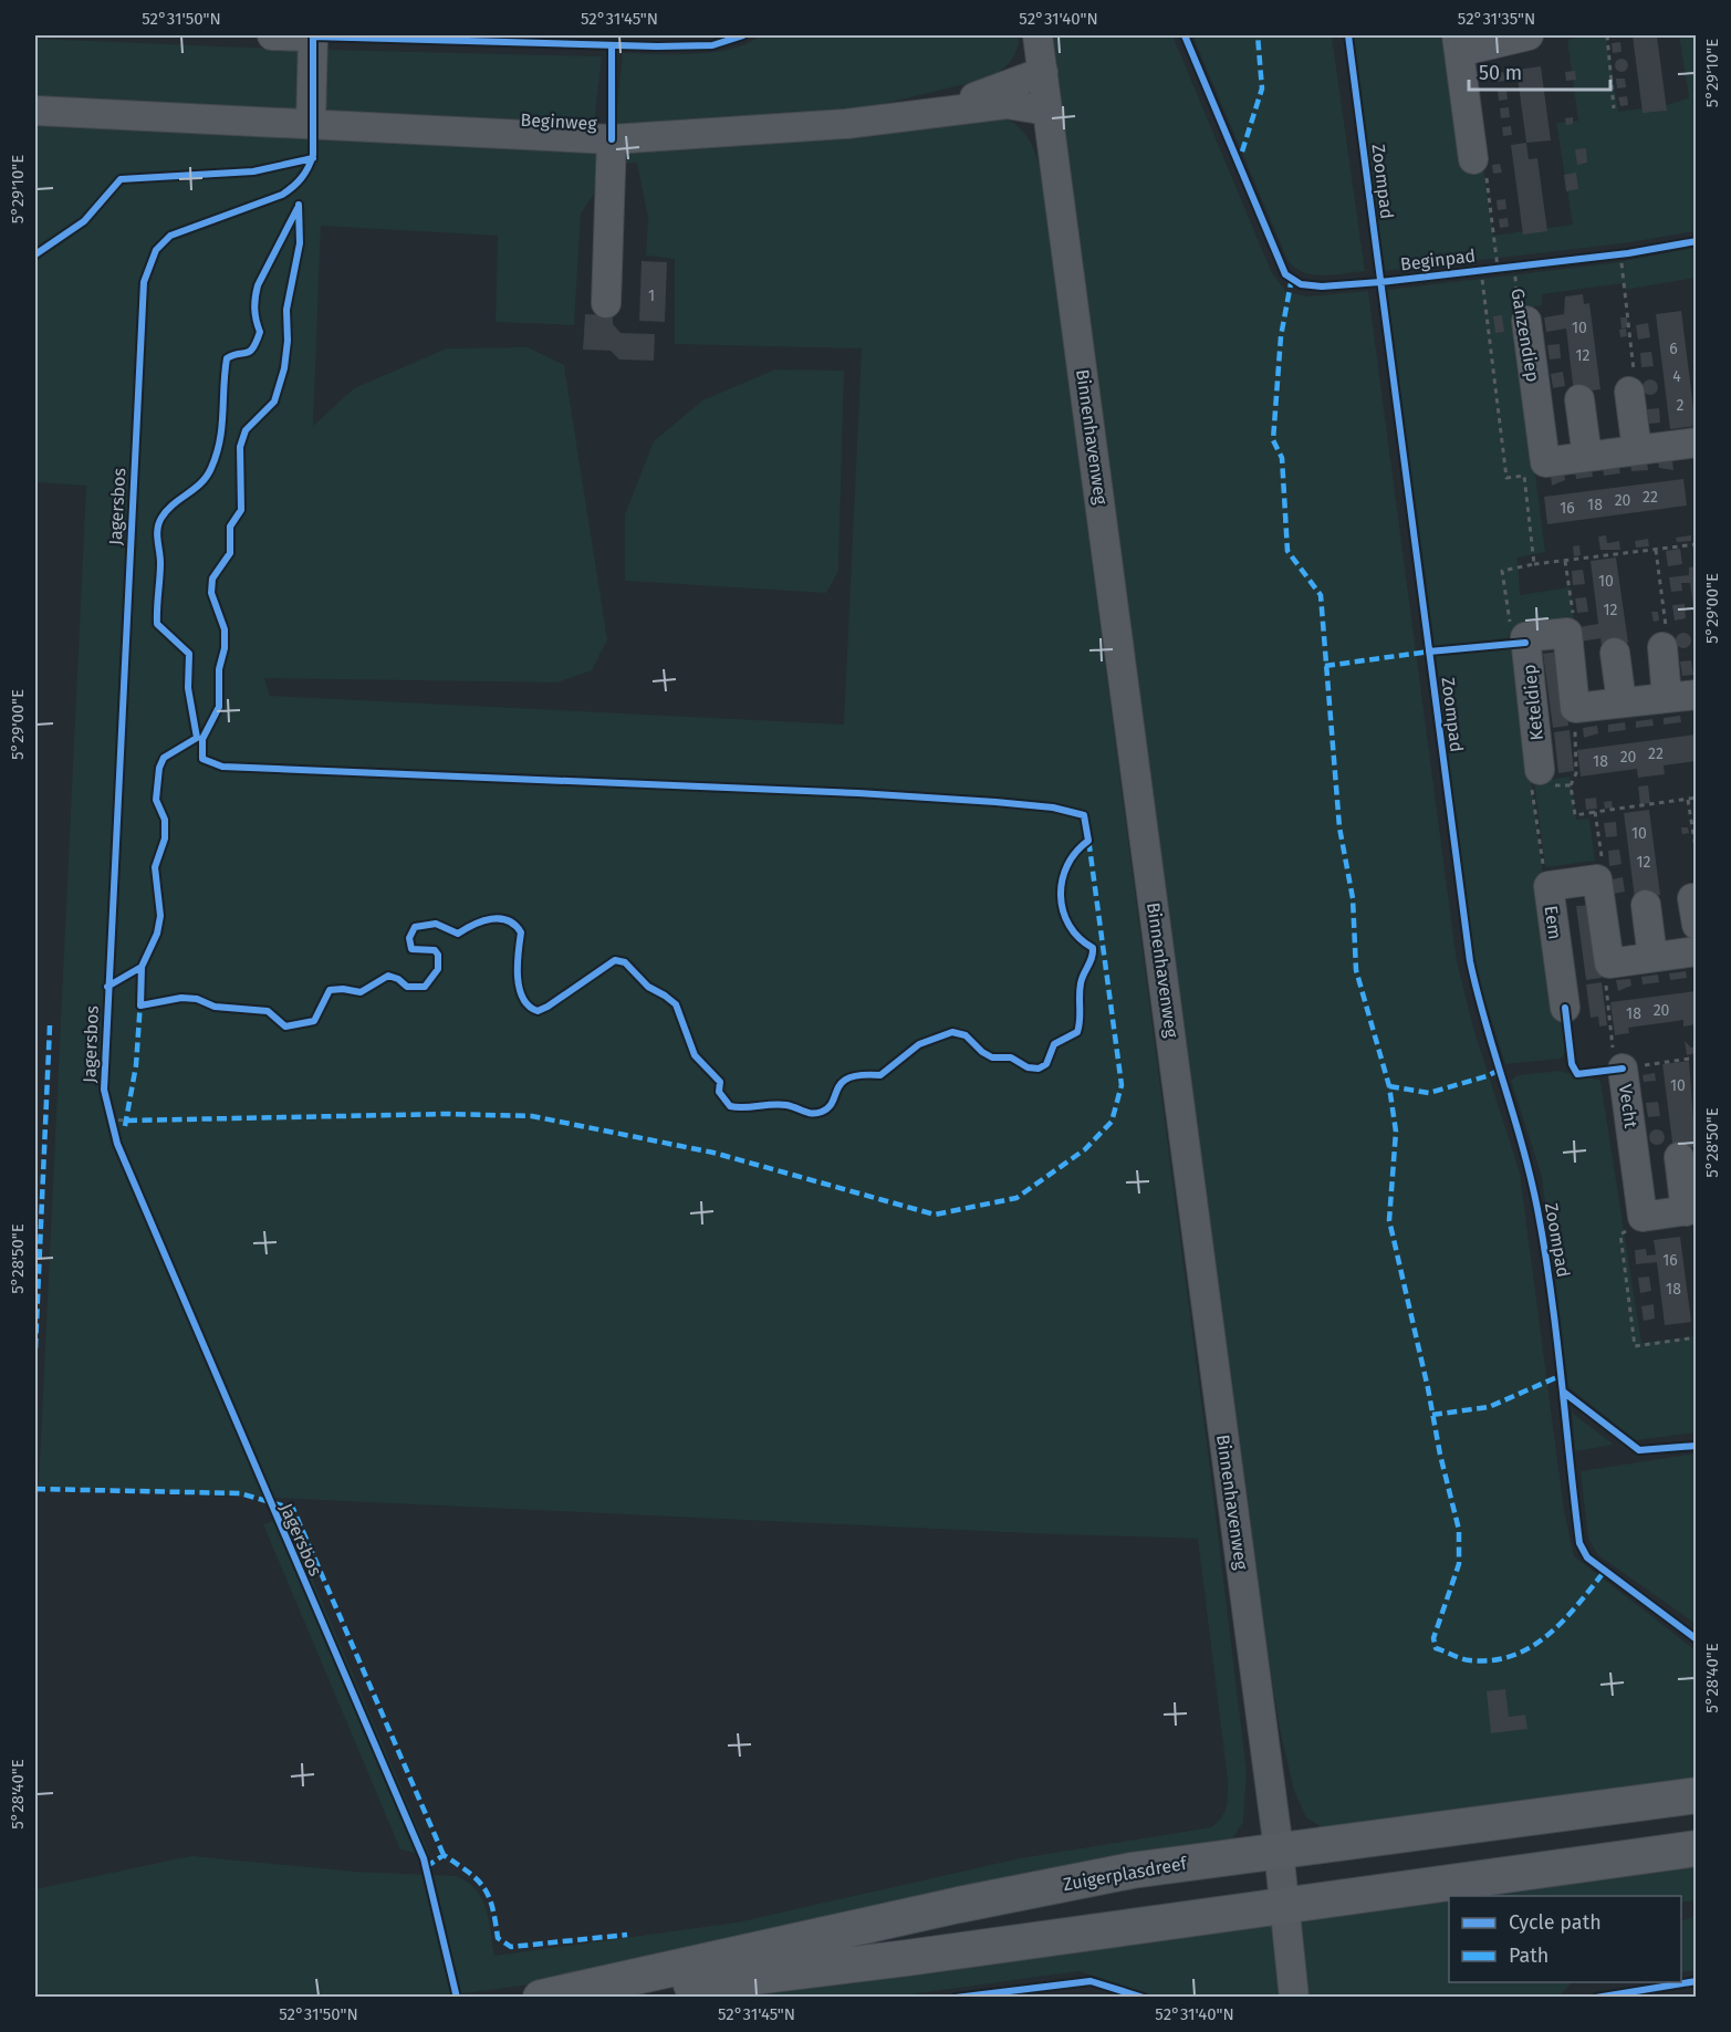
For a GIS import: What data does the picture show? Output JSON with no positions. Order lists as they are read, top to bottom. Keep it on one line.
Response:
{"streets":{"main road":["Zuigerplasdreef"],"street":["Beginweg","Ganzendiep","Binnenhavenweg","Keteldiep","Eem","Vecht"],"cycle path":["Zoompad","Beginpad","Jagersbos"]},"crossings":[["Beginweg","Binnenhavenweg"],["Beginpad","Ganzendiep"],["Binnenhavenweg","Zuigerplasdreef"]],"house_numbers":["1","10","6","12","4","2","22","20","18","16","10","12","22","20","18","10","12","20","18","10","16","18"],"legend":["Cycle path","Path"],"scale_bar":"50 m","coordinates":["52°31'50\"N","52°31'45\"N","52°31'40\"N","52°31'35\"N","5°29'10\"E","5°29'00\"E","5°28'50\"E","5°28'40\"E"]}
